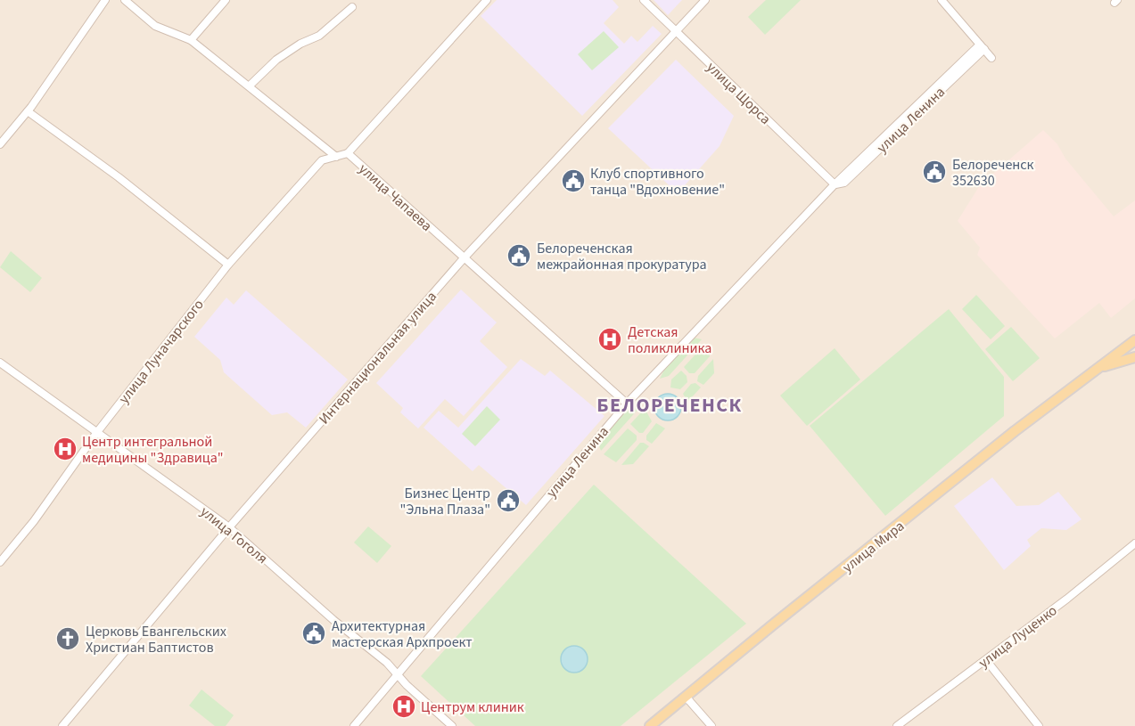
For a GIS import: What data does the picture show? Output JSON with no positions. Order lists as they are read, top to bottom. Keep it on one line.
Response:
{"streets":{"main road":["улица Мира"],"street":["улица Щорса","улица Ленина","улица Чапаева","улица Луначарского","Интернациональная улица","улица Гоголя","улица Луценко"]},"crossings":[["улица Щорса","улица Ленина"],["улица Щорса","Интернациональная улица"],["улица Ленина","улица Чапаева"],["улица Ленина","улица Гоголя"],["улица Чапаева","улица Луначарского"],["улица Чапаева","Интернациональная улица"],["улица Луначарского","улица Гоголя"],["Интернациональная улица","улица Гоголя"]],"districts":["БЕЛОРЕЧЕНСК"],"places":{"public building":["Белореченск 352630","Клуб спортивного танца \"Вдохновение\"","Белореченская межрайонная прокуратура","Бизнес Центр \"Эльна Плаза\"","Архитектурная мастерская Архпроект"],"hospital":["Детская поликлиника","Центр интегральной медицины \"Здравица\"","Центрум клиник"],"church":["Церковь Евангельских Христиан Баптистов"]}}
